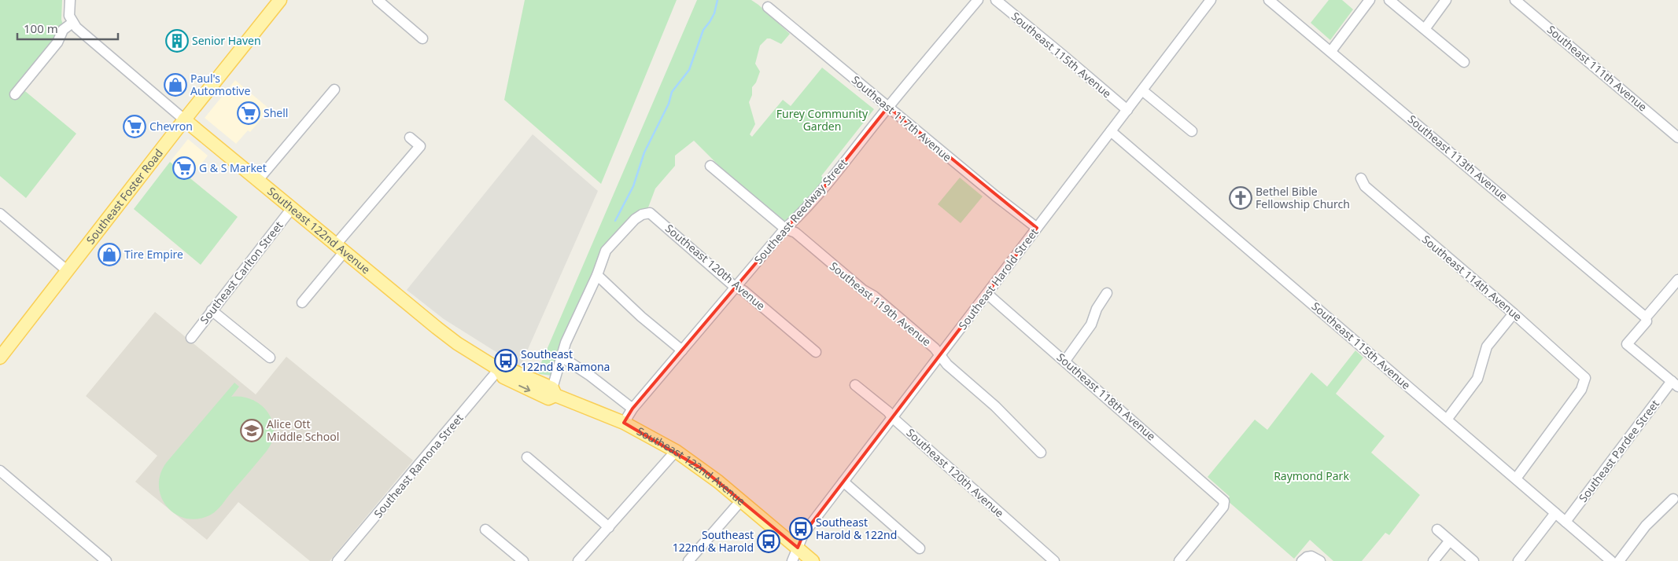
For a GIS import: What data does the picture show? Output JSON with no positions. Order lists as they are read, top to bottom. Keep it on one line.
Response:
{"streets":{"main road":["Southeast Foster Road","Southeast 122nd Avenue"],"street":["Southeast 115th Avenue","Southeast 111th Avenue","Southeast 117th Avenue","Southeast 113th Avenue","Southeast Reedway Street","Southeast 120th Avenue","Southeast Carlton Street","Southeast 114th Avenue","Southeast Harold Street","Southeast 119th Avenue","Southeast 118th Avenue","Southeast Pardee Street","Southeast Ramona Street"]},"crossings":[["Southeast 115th Avenue","Southeast 114th Avenue"],["Southeast 115th Avenue","Southeast Harold Street"],["Southeast 115th Avenue","Southeast Pardee Street"],["Southeast 117th Avenue","Southeast Reedway Street"],["Southeast 117th Avenue","Southeast Harold Street"],["Southeast Foster Road","Southeast 122nd Avenue"],["Southeast Reedway Street","Southeast 122nd Avenue"],["Southeast Reedway Street","Southeast 120th Avenue"],["Southeast Reedway Street","Southeast 119th Avenue"],["Southeast 122nd Avenue","Southeast Carlton Street"],["Southeast 122nd Avenue","Southeast Harold Street"],["Southeast 122nd Avenue","Southeast Ramona Street"],["Southeast 120th Avenue","Southeast Harold Street"],["Southeast Harold Street","Southeast 119th Avenue"],["Southeast Harold Street","Southeast 118th Avenue"]],"parks":["Furey Community Garden","Raymond Park"],"places":{"building":["Senior Haven"],"shop":["Paul's Automotive","Tire Empire"],"supermarket":["Shell","Chevron","G & S Market"],"church":["Bethel Bible Fellowship Church"],"bus stop":["Southeast 122nd & Ramona","Southeast Harold & 122nd","Southeast 122nd & Harold"],"school or university":["Alice Ott Middle School"]},"scale_bar":"100 m"}
